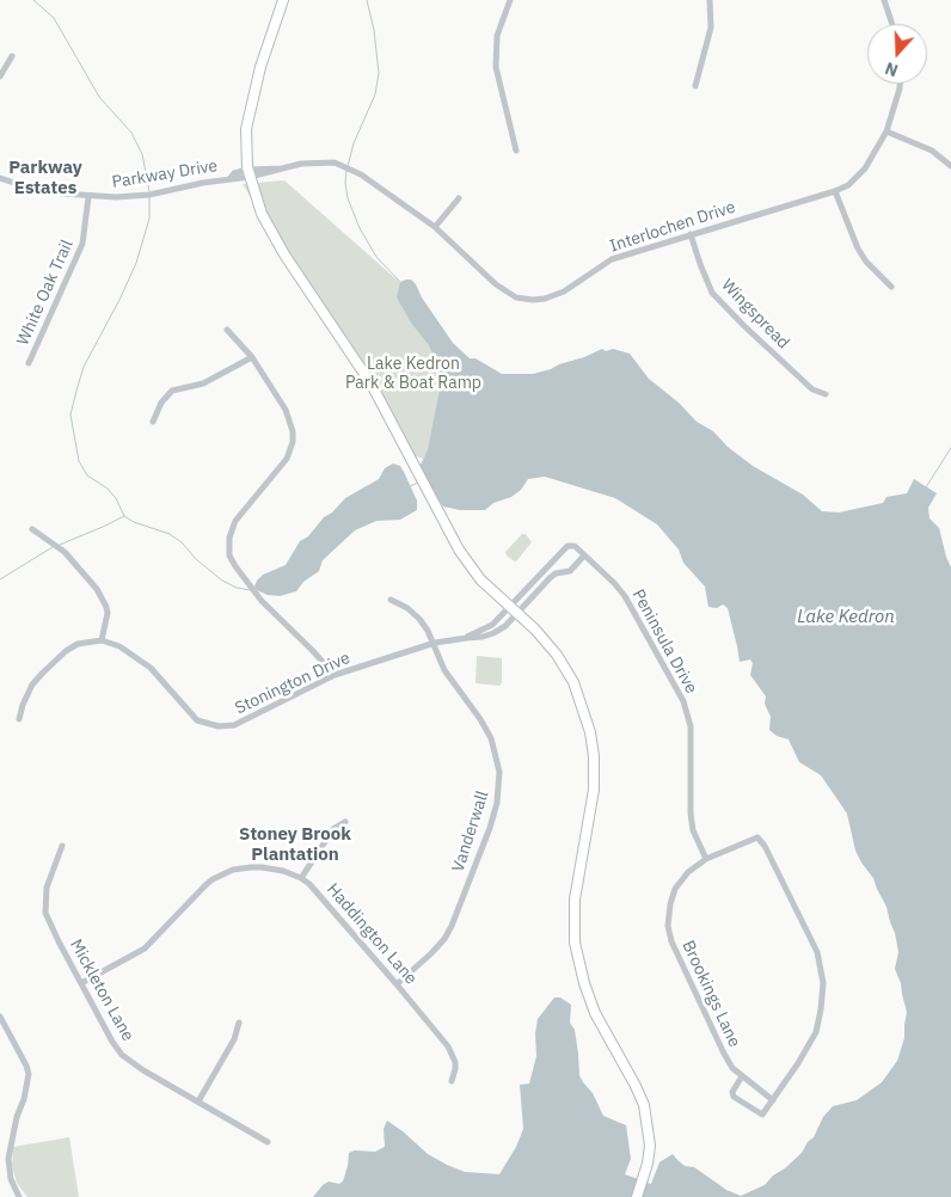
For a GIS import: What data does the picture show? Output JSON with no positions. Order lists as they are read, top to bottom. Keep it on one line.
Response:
{"streets":{"street":["Parkway Drive","Interlochen Drive","White Oak Trail","Wingspread","Peninsula Drive","Stonington Drive","Vanderwall","Haddington Lane","Mickleton Lane","Brookings Lane"]},"crossings":[["Parkway Drive","Interlochen Drive"],["Parkway Drive","White Oak Trail"],["Interlochen Drive","Wingspread"],["Peninsula Drive","Brookings Lane"],["Stonington Drive","Vanderwall"],["Vanderwall","Haddington Lane"],["Haddington Lane","Mickleton Lane"]],"districts":["Parkway Estates","Stoney Brook Plantation"],"water":["Lake Kedron"],"parks":["Lake Kedron Park & Boat Ramp"],"north":"bottom"}
